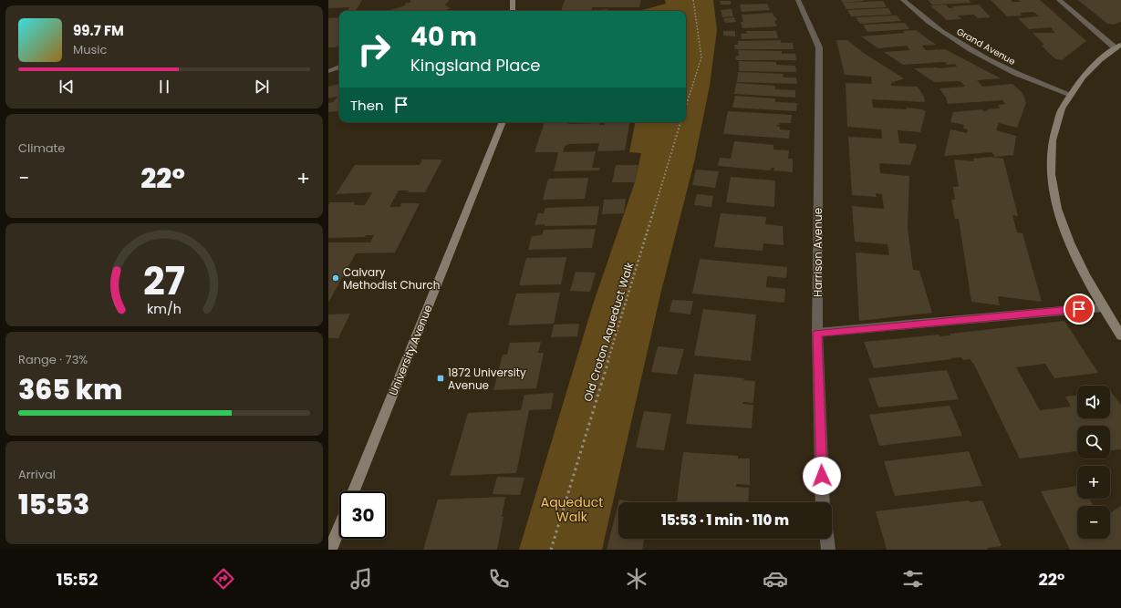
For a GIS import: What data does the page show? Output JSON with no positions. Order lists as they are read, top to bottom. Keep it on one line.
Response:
{"streets":{"main road":["University Avenue"],"street":["Grand Avenue","Harrison Avenue"],"path":["Old Croton Aqueduct Walk"]},"parks":["Aqueduct Walk"],"places":{"other":["Calvary Methodist Church"],"transit":["1872 University Avenue"]},"page":{"turn":["40 m","Kingsland Place"],"song":["99.7 FM","Music"],"then":"Then","tile":["Climate",["Range · 73%","365 km"],["Arrival","15:53"]],"heat":["−","22°","+"],"map_buttons":["+","−"],"limit":"30","trip":"15:53 · 1 min · 110 m","tabs":["15:52","22°"],"gauge":["27","km/h"]}}
